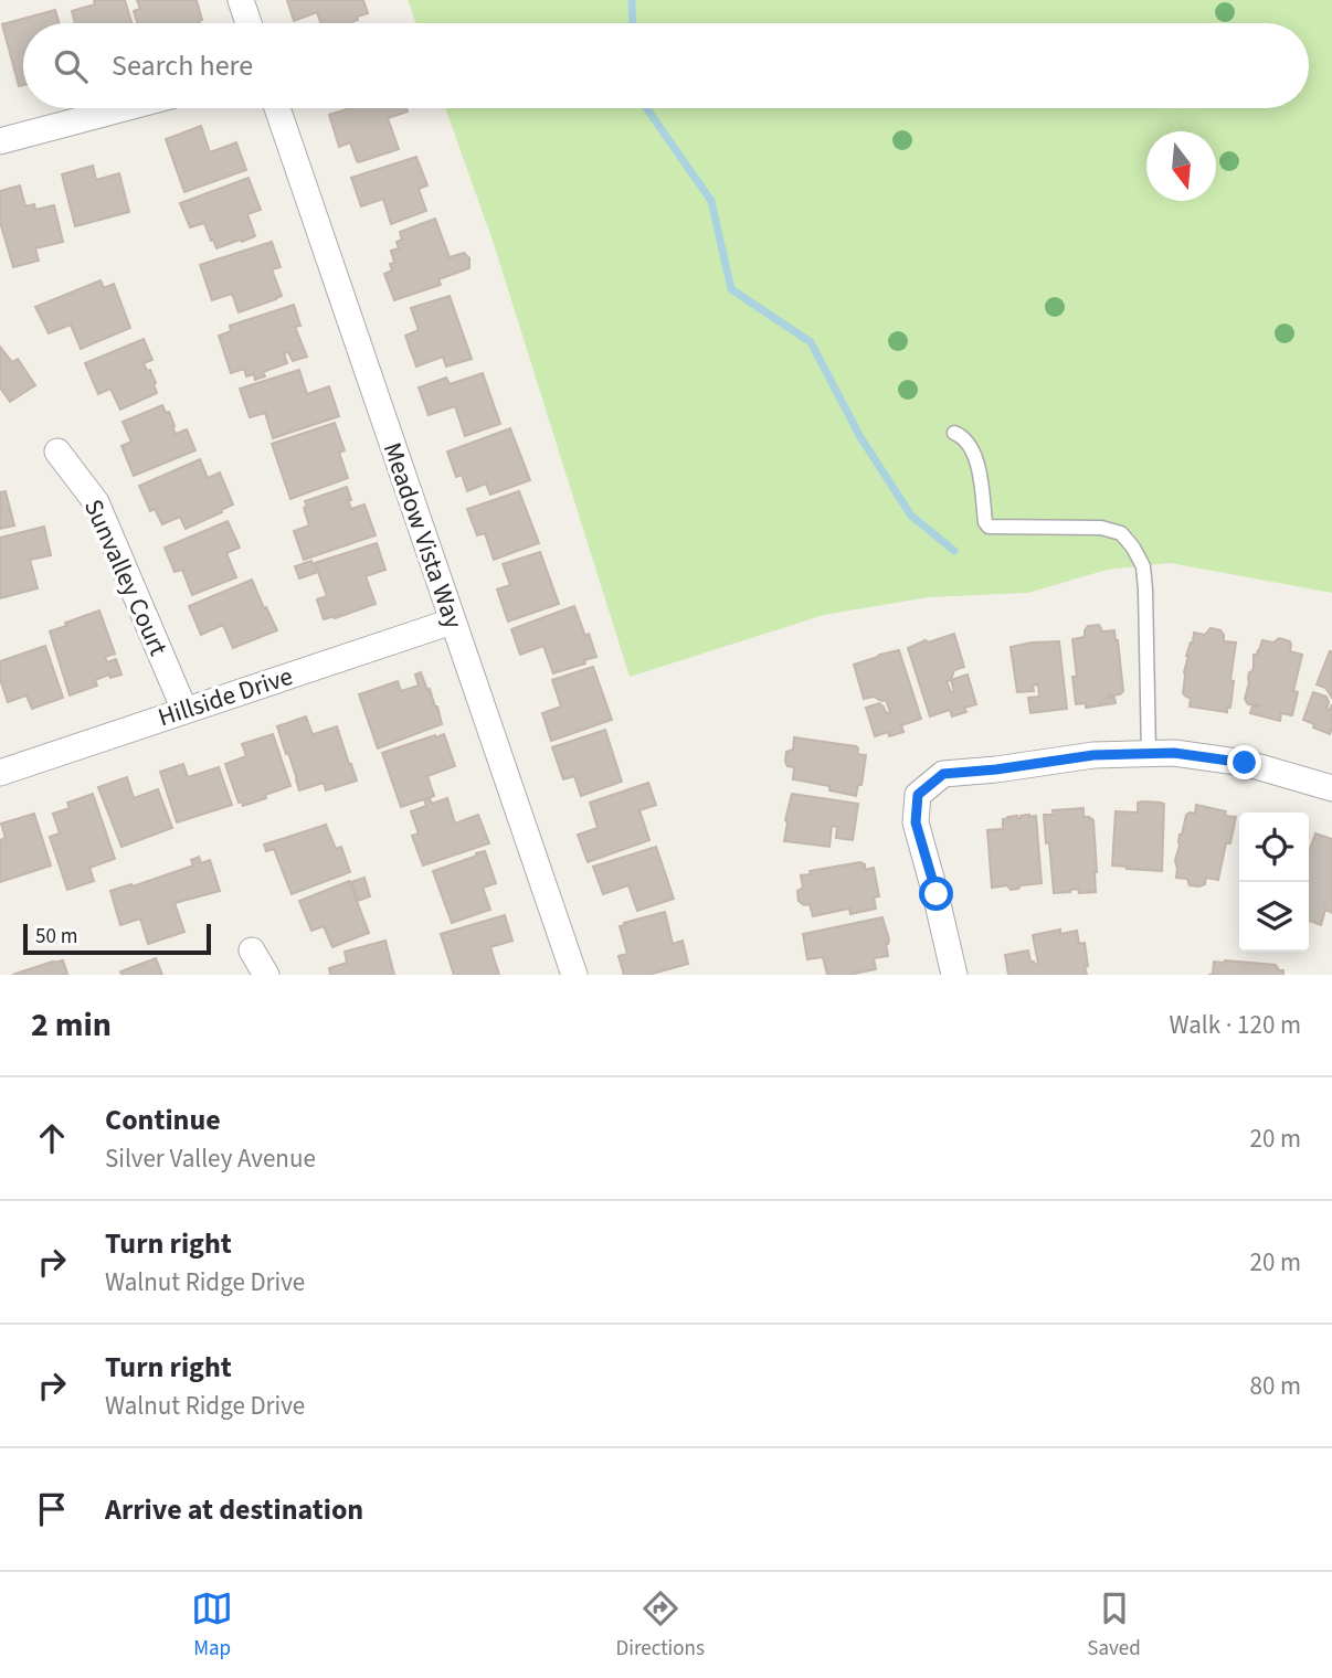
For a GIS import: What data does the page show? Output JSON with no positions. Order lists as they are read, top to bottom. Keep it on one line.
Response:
{"streets":{"street":["Meadow Vista Way","Sunvalley Court","Hillside Drive"]},"crossings":[["Meadow Vista Way","Hillside Drive"],["Sunvalley Court","Hillside Drive"]],"scale_bar":"50 m","north":"bottom","page":{"search":"Search here","scale":"50 m","heading":["2 min","Walk · 120 m"],"list":[["Continue","Silver Valley Avenue","20 m"],["Turn right","Walnut Ridge Drive","20 m"],["Turn right","Walnut Ridge Drive","80 m"],"Arrive at destination"],"nav":["Map","Directions","Saved"]}}
